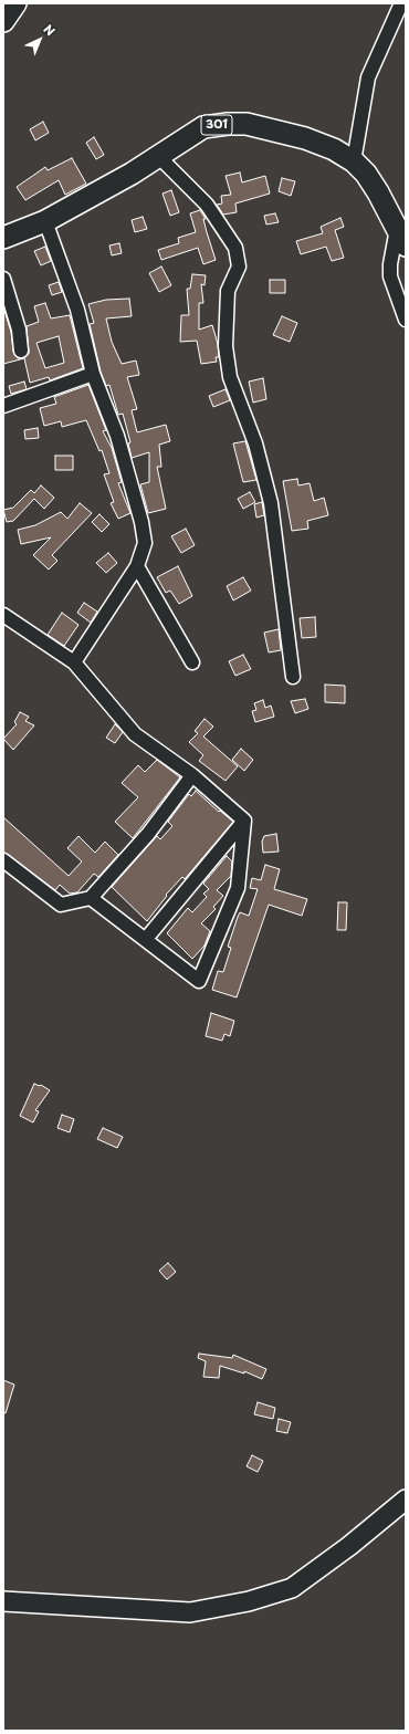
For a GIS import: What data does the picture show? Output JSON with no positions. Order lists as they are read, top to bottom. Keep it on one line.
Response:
{"streets":{"main road":["301"]},"north":"top right"}
